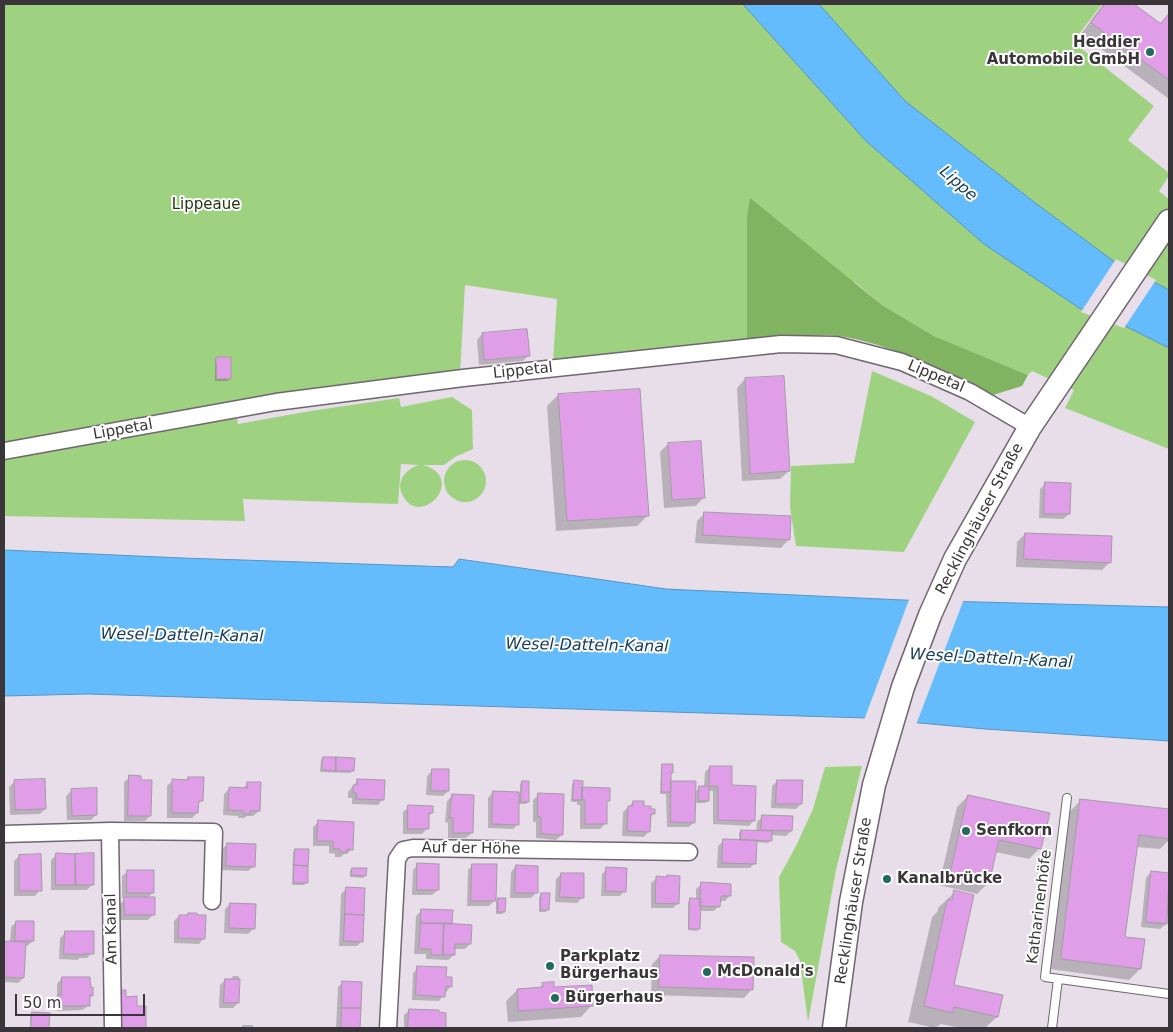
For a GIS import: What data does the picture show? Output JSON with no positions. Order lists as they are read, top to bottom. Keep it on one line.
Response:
{"streets":{"main road":["Recklinghäuser Straße"],"street":["Lippetal","Auf der Höhe","Am Kanal"],"lane":["Katharinenhöfe"]},"crossings":[["Lippetal","Recklinghäuser Straße"]],"water":["Lippe","Wesel-Datteln-Kanal"],"parks":["Lippeaue"],"places":["Heddier Automobile GmbH","Senfkorn","Kanalbrücke","Parkplatz Bürgerhaus","McDonald's","Bürgerhaus"],"scale_bar":"50 m"}
